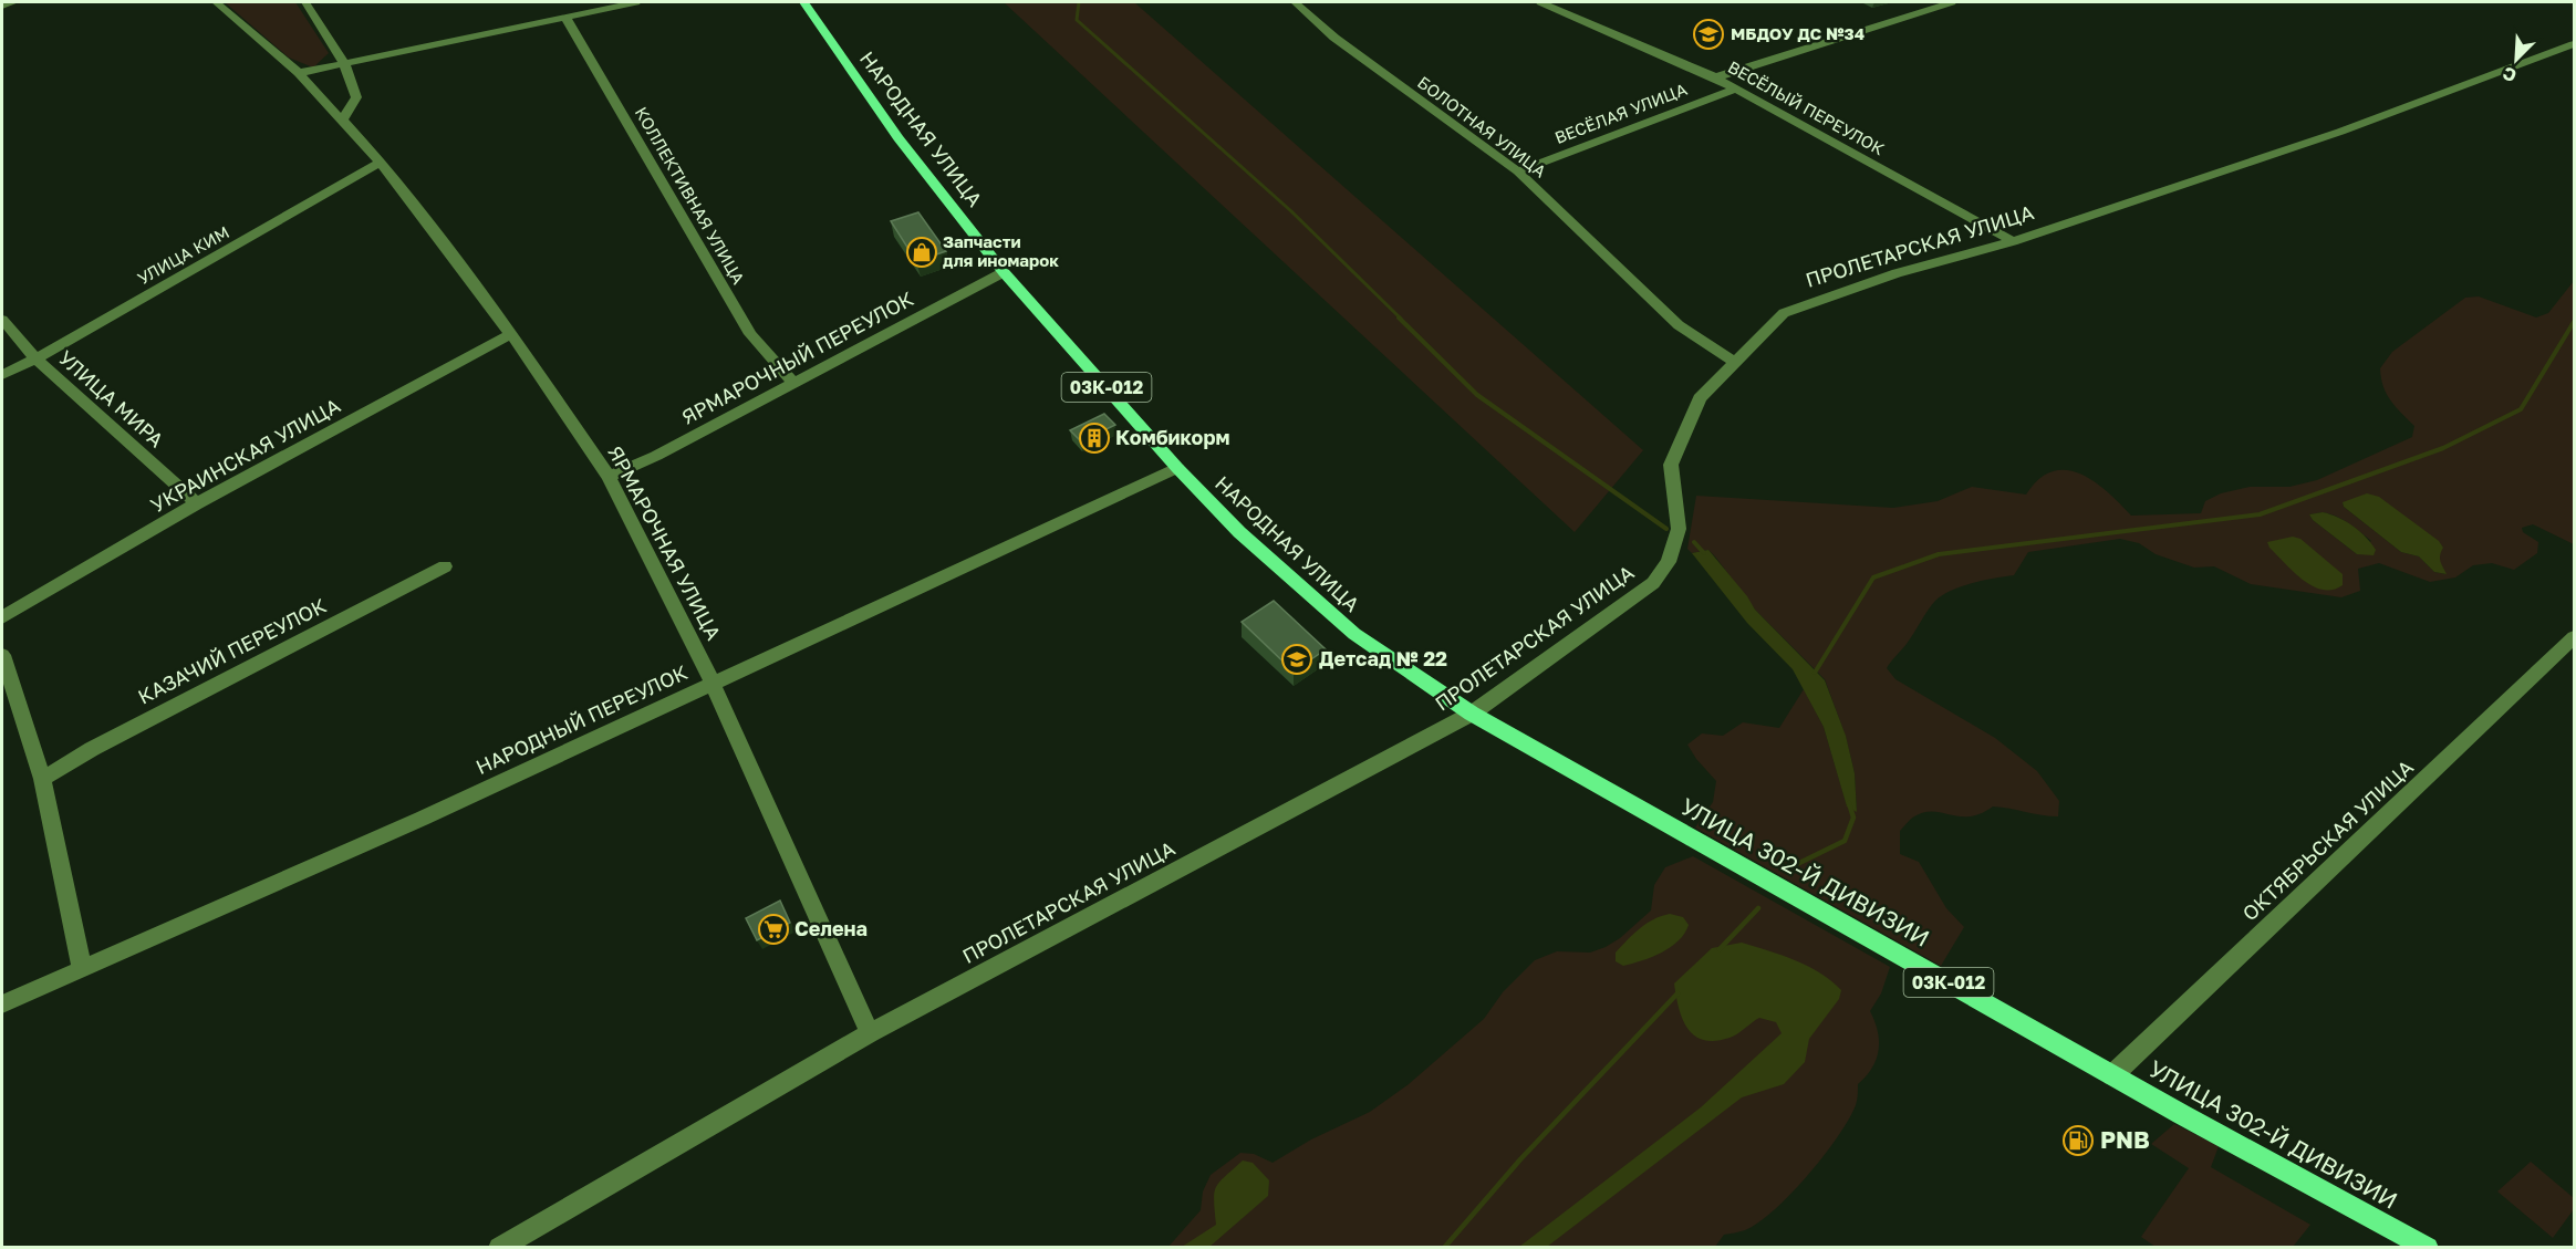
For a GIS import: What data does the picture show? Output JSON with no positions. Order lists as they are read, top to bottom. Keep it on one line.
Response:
{"streets":{"main road":["НАРОДНАЯ УЛИЦА","03К-012","УЛИЦА 302-Й ДИВИЗИИ"],"street":["ВЕСЁЛЫЙ ПЕРЕУЛОК","ВЕСЁЛАЯ УЛИЦА","БОЛОТНАЯ УЛИЦА","КОЛЛЕКТИВНАЯ УЛИЦА","ПРОЛЕТАРСКАЯ УЛИЦА","УЛИЦА КИМ","ЯРМАРОЧНЫЙ ПЕРЕУЛОК","УЛИЦА МИРА","УКРАИНСКАЯ УЛИЦА","ЯРМАРОЧНАЯ УЛИЦА","КАЗАЧИЙ ПЕРЕУЛОК","НАРОДНЫЙ ПЕРЕУЛОК","ОКТЯБРЬСКАЯ УЛИЦА"]},"crossings":[["ВЕСЁЛЫЙ ПЕРЕУЛОК","ВЕСЁЛАЯ УЛИЦА"],["ВЕСЁЛЫЙ ПЕРЕУЛОК","ПРОЛЕТАРСКАЯ УЛИЦА"],["ВЕСЁЛАЯ УЛИЦА","БОЛОТНАЯ УЛИЦА"],["БОЛОТНАЯ УЛИЦА","ПРОЛЕТАРСКАЯ УЛИЦА"],["НАРОДНАЯ УЛИЦА","ПРОЛЕТАРСКАЯ УЛИЦА"],["НАРОДНАЯ УЛИЦА","ЯРМАРОЧНЫЙ ПЕРЕУЛОК"],["НАРОДНАЯ УЛИЦА","НАРОДНЫЙ ПЕРЕУЛОК"],["НАРОДНАЯ УЛИЦА","УЛИЦА 302-Й ДИВИЗИИ"],["КОЛЛЕКТИВНАЯ УЛИЦА","ЯРМАРОЧНЫЙ ПЕРЕУЛОК"],["ПРОЛЕТАРСКАЯ УЛИЦА","ЯРМАРОЧНАЯ УЛИЦА"],["ПРОЛЕТАРСКАЯ УЛИЦА","УЛИЦА 302-Й ДИВИЗИИ"],["УЛИЦА КИМ","УЛИЦА МИРА"],["УЛИЦА КИМ","ЯРМАРОЧНАЯ УЛИЦА"],["ЯРМАРОЧНЫЙ ПЕРЕУЛОК","ЯРМАРОЧНАЯ УЛИЦА"],["УЛИЦА МИРА","УКРАИНСКАЯ УЛИЦА"],["УКРАИНСКАЯ УЛИЦА","ЯРМАРОЧНАЯ УЛИЦА"],["ЯРМАРОЧНАЯ УЛИЦА","НАРОДНЫЙ ПЕРЕУЛОК"],["ОКТЯБРЬСКАЯ УЛИЦА","УЛИЦА 302-Й ДИВИЗИИ"]],"places":{"school or university":["МБДОУ ДС №34","Детсад № 22"],"shop":["Запчасти для иномарок"],"building":["Комбикорм"],"supermarket":["Селена"],"fuel station":["PNB"]},"north":"bottom left"}
